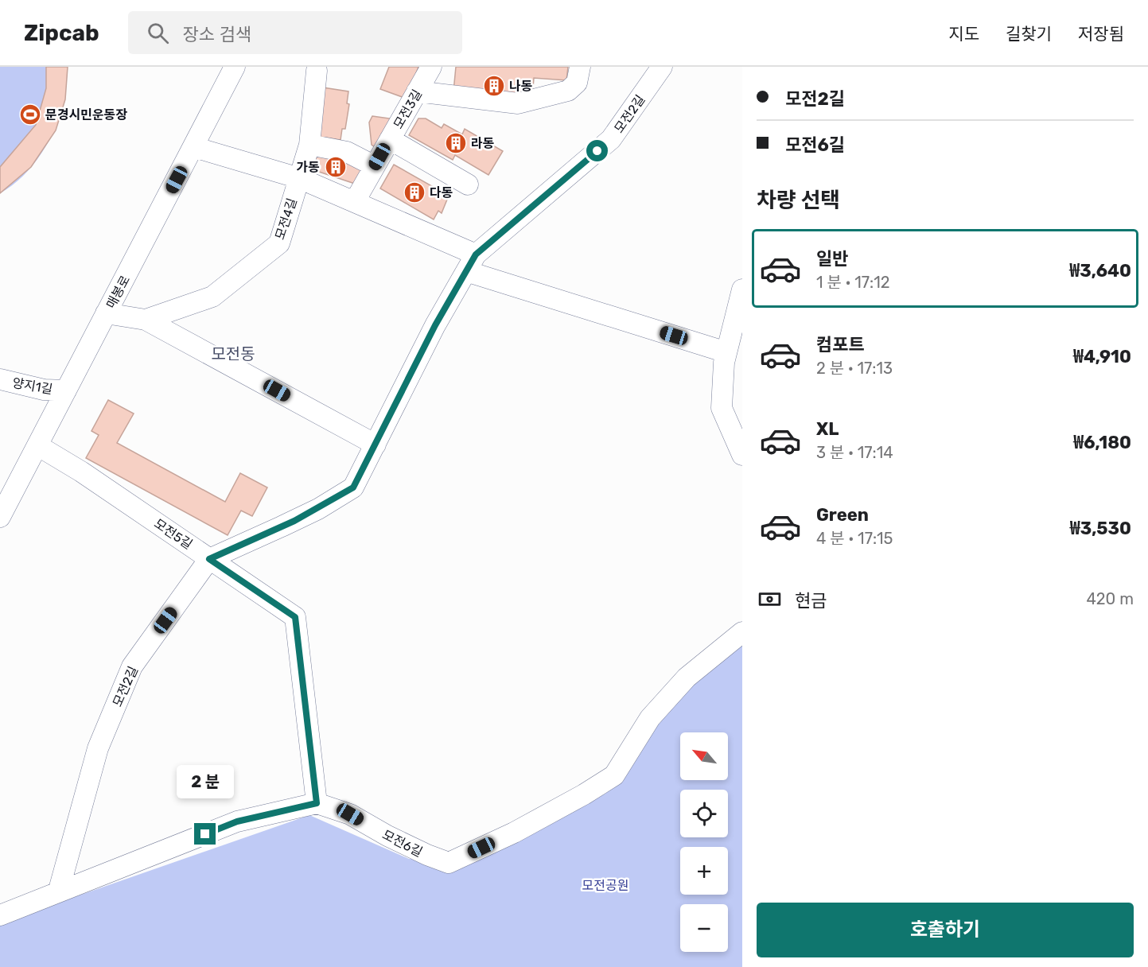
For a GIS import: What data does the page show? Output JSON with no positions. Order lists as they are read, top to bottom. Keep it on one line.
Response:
{"streets":{"street":["모전3길","모전2길","모전4길","매봉로","양지1길","모전5길","모전6길"]},"crossings":[["모전2길","모전5길"],["매봉로","양지1길"],["매봉로","모전5길"],["모전5길","모전6길"]],"districts":["모전동"],"parks":["모전공원"],"places":{"building":["나동","라동","가동","다동"],"sports":["문경시민운동장"]},"north":"top left","page":{"header":"Zipcab","search":"장소 검색","nav":["지도","길찾기","저장됨"],"banner":["모전2길","모전6길"],"heading":"차량 선택","list":[{"name":"일반","note":"1 분 · 17:12","value":"₩3,640"},{"name":"컴포트","note":"2 분 · 17:13","value":"₩4,910"},{"name":"XL","note":"3 분 · 17:14","value":"₩6,180"},{"name":"Green","note":"4 분 · 17:15","value":"₩3,530"}],"pay":["현금","420 m"],"map_buttons":["+","−"],"bubble":"2 분","buttons":"호출하기"}}
